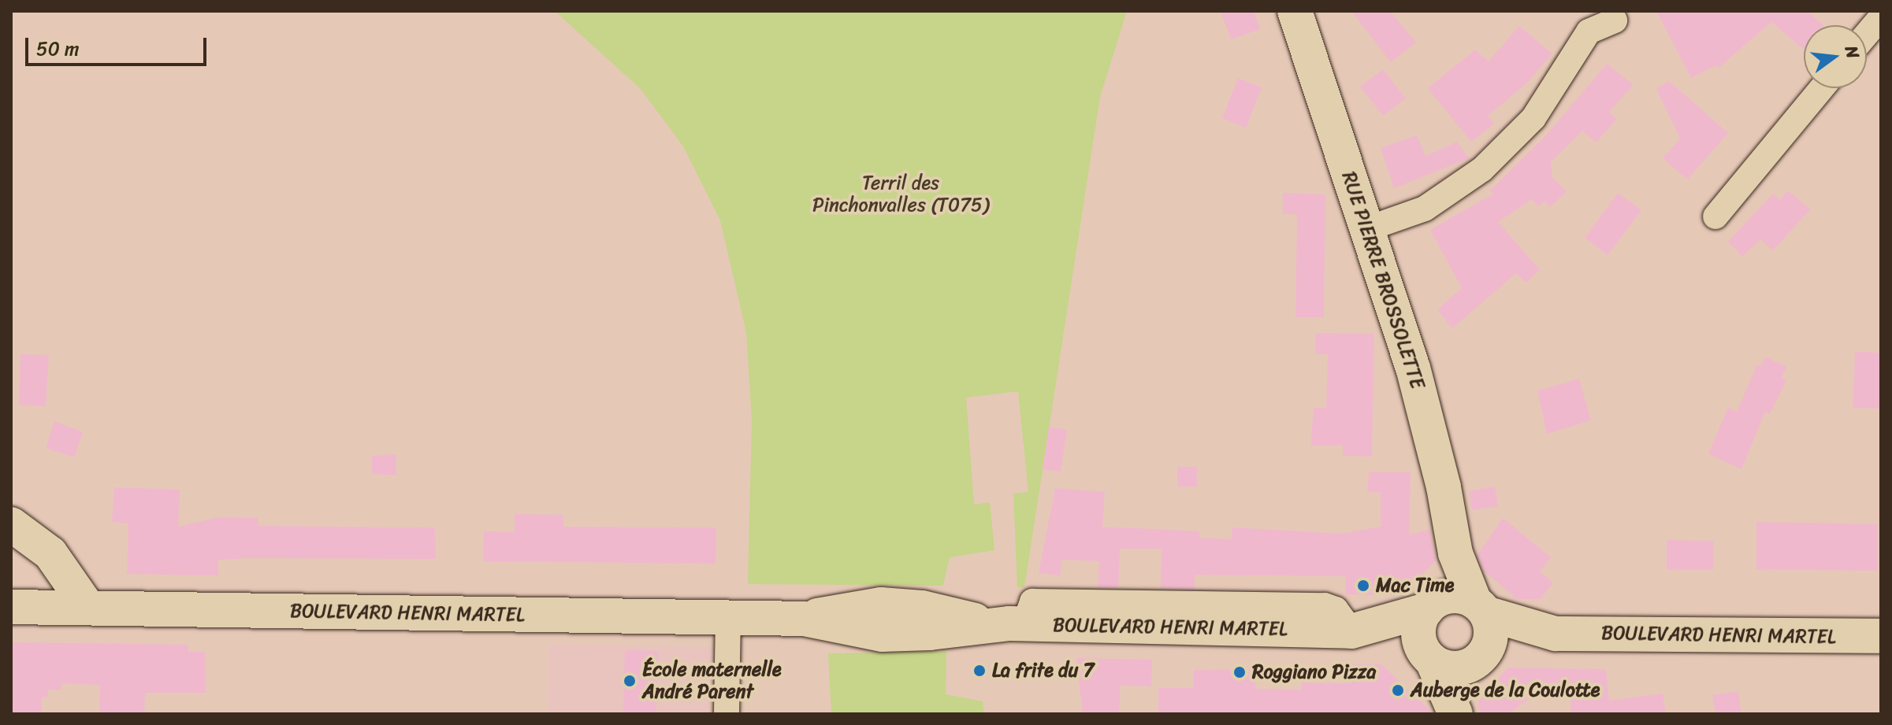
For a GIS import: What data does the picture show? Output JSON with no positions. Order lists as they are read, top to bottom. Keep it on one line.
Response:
{"streets":{"main road":["RUE PIERRE BROSSOLETTE","BOULEVARD HENRI MARTEL"]},"crossings":[["RUE PIERRE BROSSOLETTE","BOULEVARD HENRI MARTEL"]],"parks":["Terril des Pinchonvalles (T075)"],"places":["Mac Time","La frite du 7","Roggiano Pizza","École maternelle André Parent","Auberge de la Coulotte"],"scale_bar":"50 m","north":"right"}
